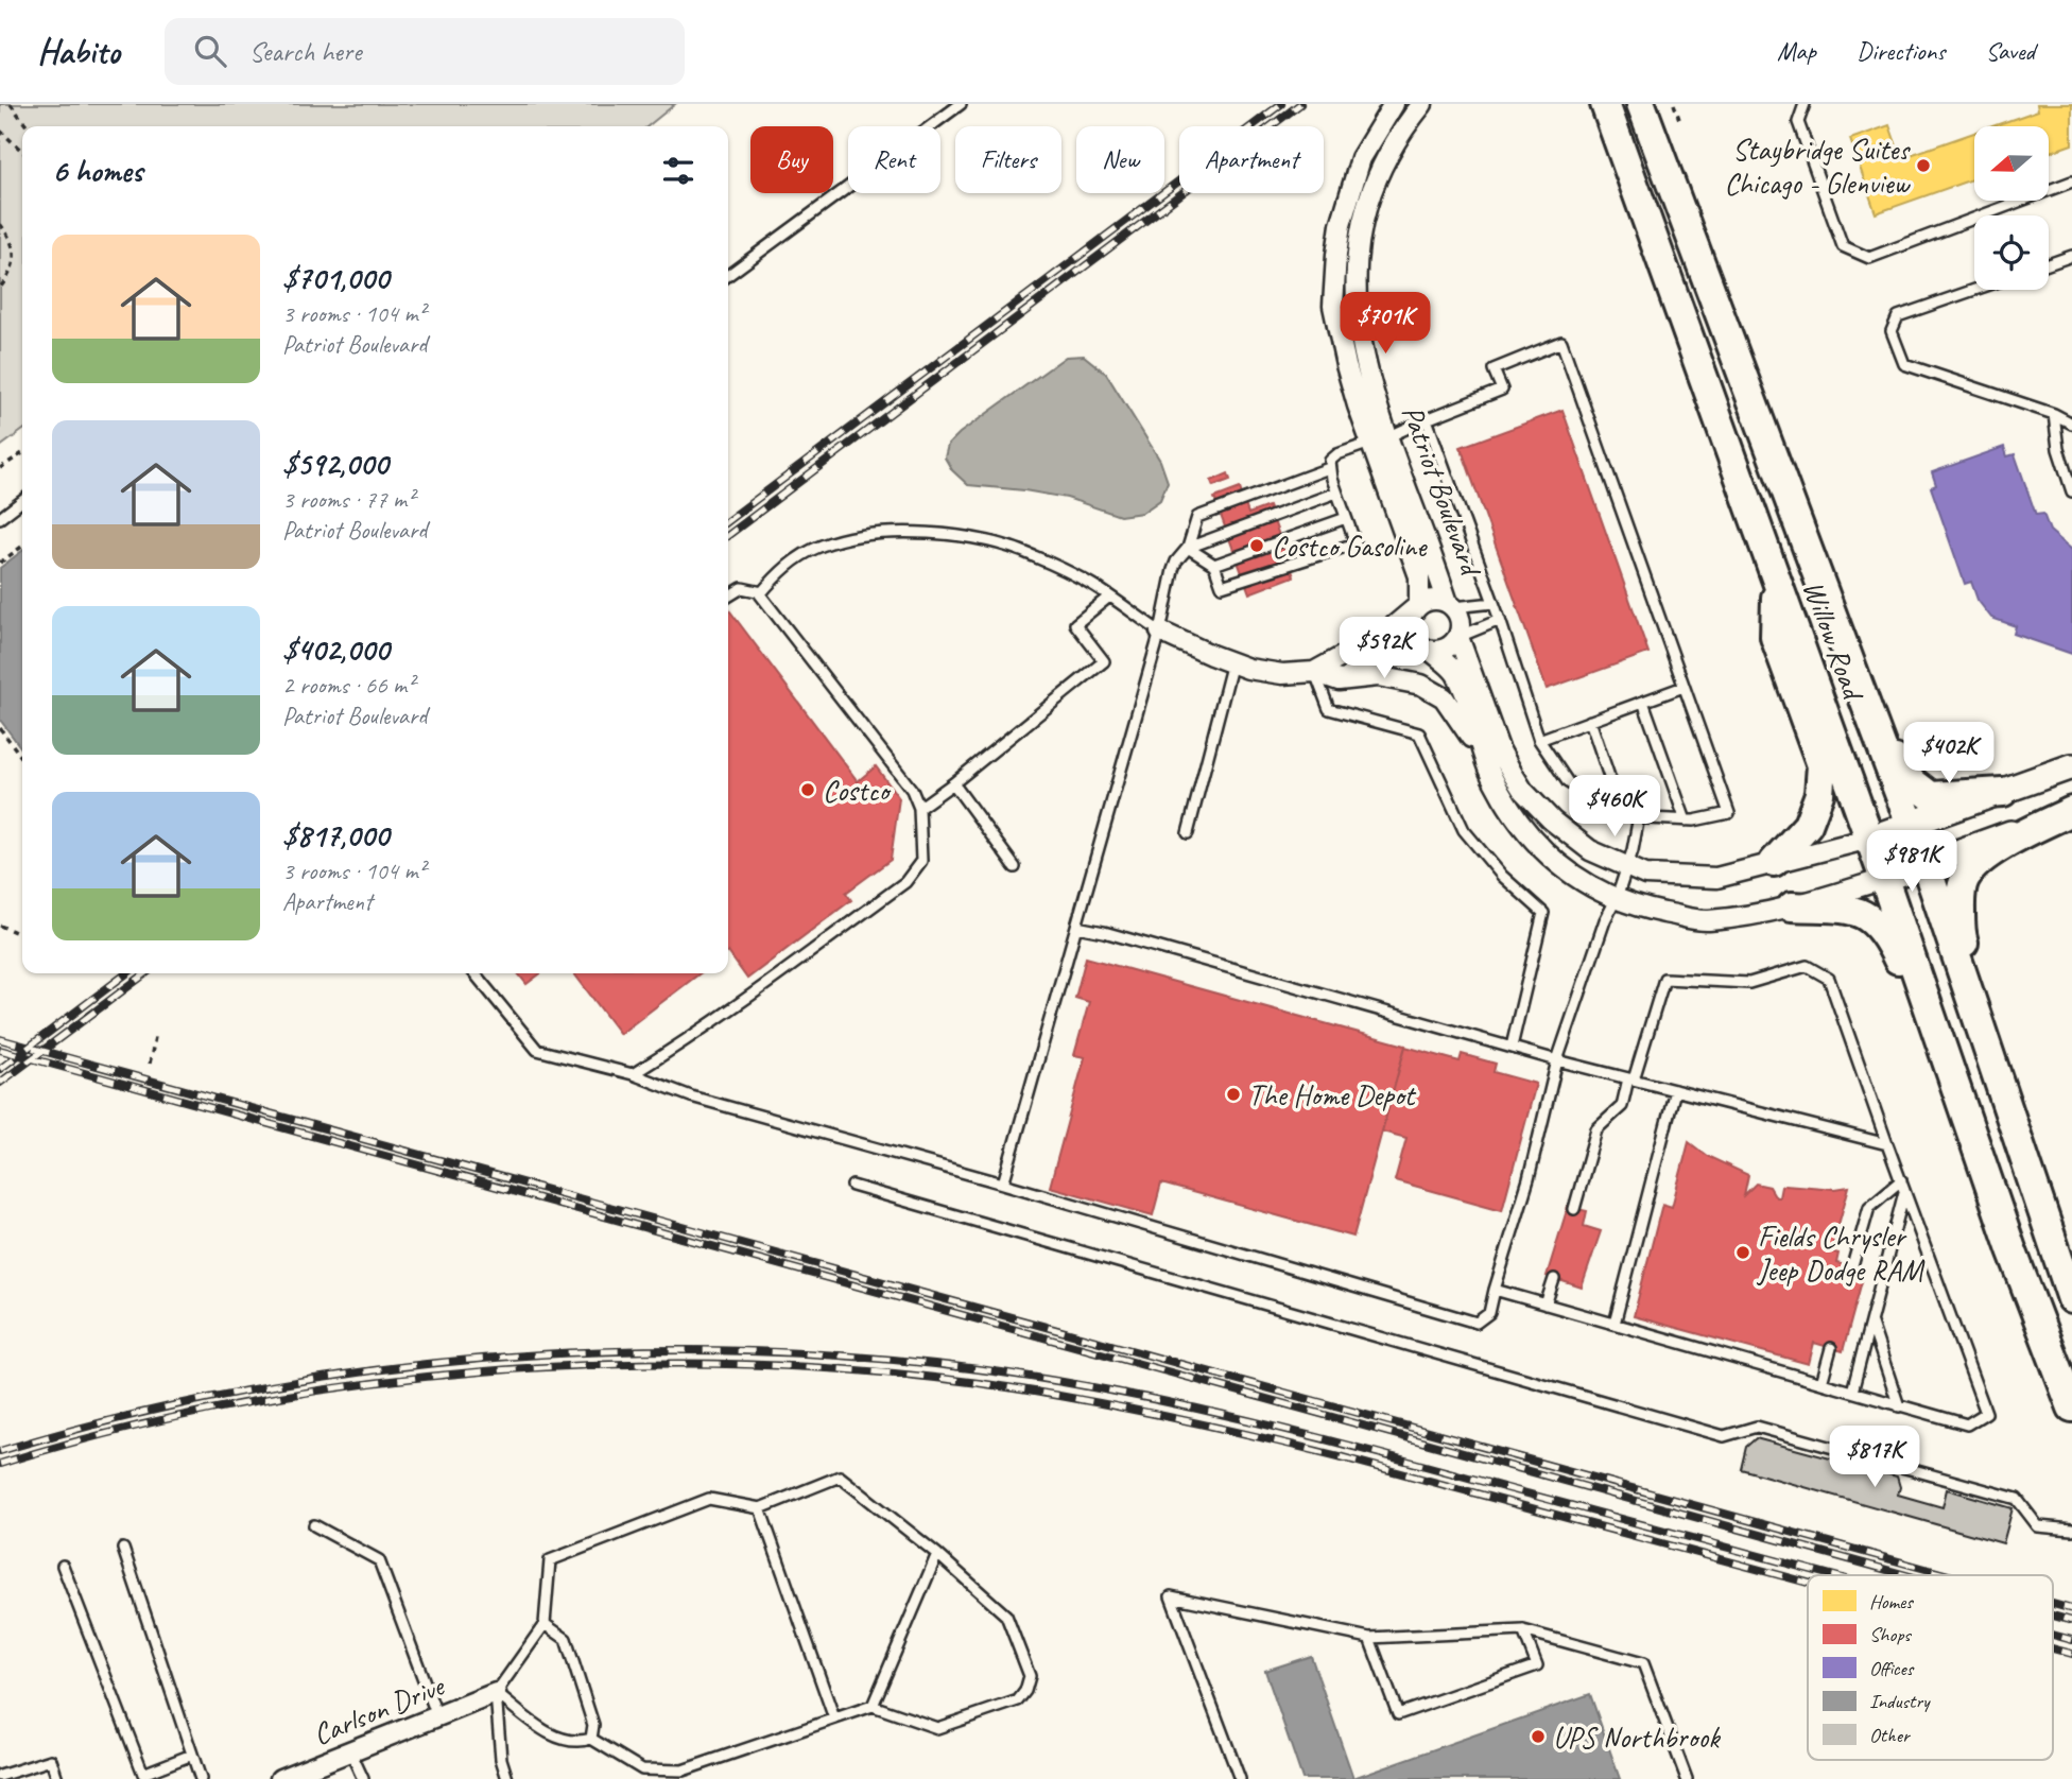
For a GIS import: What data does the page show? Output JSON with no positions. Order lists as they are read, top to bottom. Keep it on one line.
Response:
{"streets":{"main road":["Patriot Boulevard","Willow Road"],"street":["Carlson Drive"]},"crossings":[["Patriot Boulevard","Willow Road"]],"places":["Staybridge Suites Chicago - Glenview","Costco Gasoline","Costco","The Home Depot","Fields Chrysler Jeep Dodge RAM","UPS Northbrook"],"legend":["Homes","Shops","Offices","Industry","Other"],"north":"left","page":{"header":"Habito","search":"Search here","nav":["Map","Directions","Saved"],"chip":["Buy","Rent","Filters","New","Apartment"],"heading":"6 homes","list":[{"name":"$701,000","note":"3 rooms · 104 m² · Patriot Boulevard"},{"name":"$592,000","note":"3 rooms · 77 m² · Patriot Boulevard"},{"name":"$402,000","note":"2 rooms · 66 m² · Patriot Boulevard"},{"name":"$817,000","note":"3 rooms · 104 m² · Apartment"}],"price":["$701K","$592K","$402K","$460K","$981K","$817K"]}}
